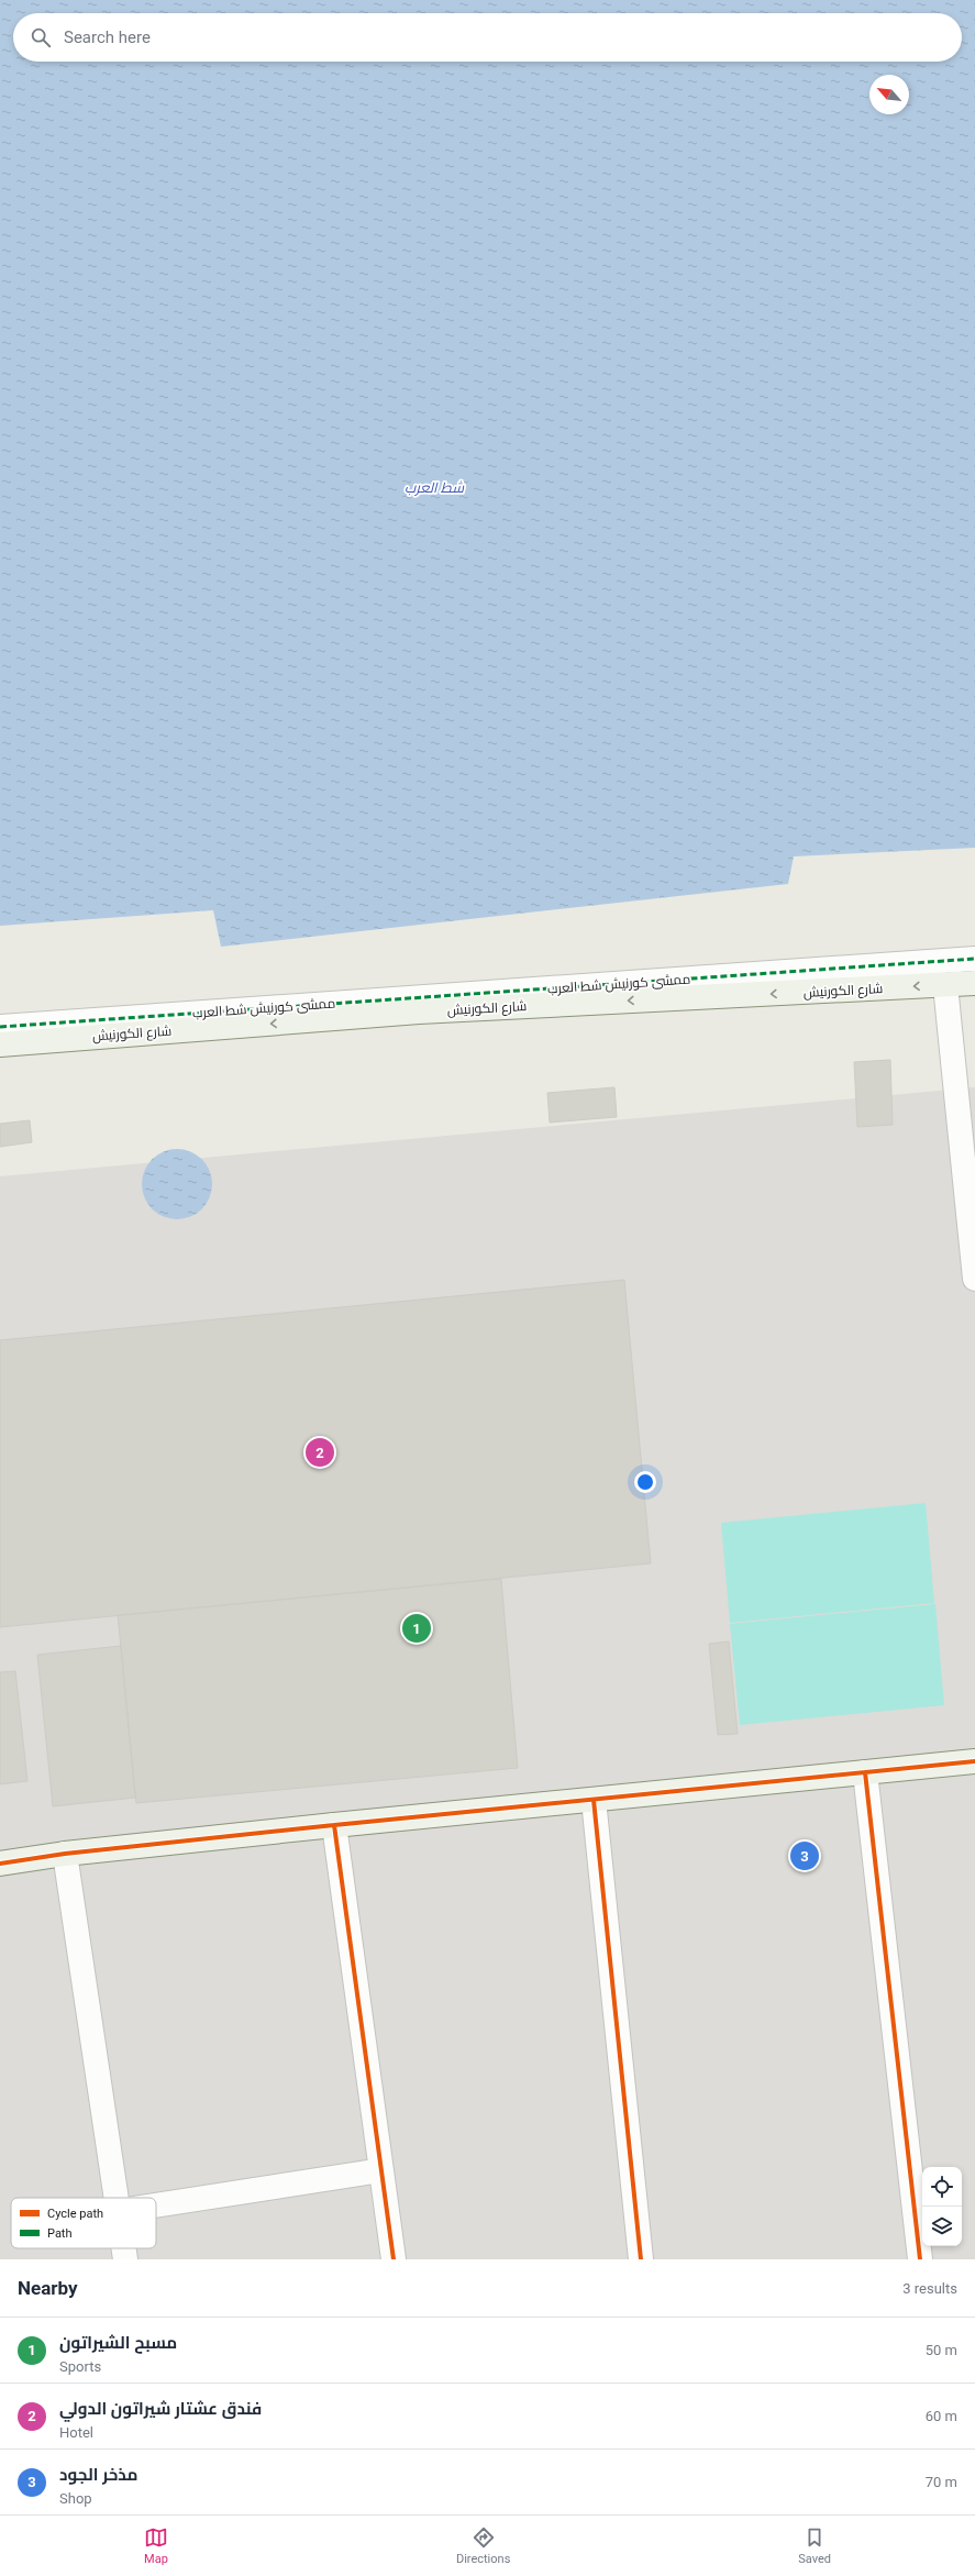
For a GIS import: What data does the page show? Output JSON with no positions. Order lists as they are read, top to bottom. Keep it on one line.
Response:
{"streets":{"street":["ممشى كورنيش شط العرب","شارع الكورنيش"]},"one_way":["شارع الكورنيش"],"water":["شط العرب"],"legend":["Cycle path","Path"],"north":"top left","page":{"search":"Search here","pins":["2","1","3"],"heading":["Nearby","3 results"],"list":[{"mark":"1","name":"مسبح الشيراتون","note":"Sports","value":"50 m"},{"mark":"2","name":"فندق عشتار شيراتون الدولي","note":"Hotel","value":"60 m"},{"mark":"3","name":"مذخر الجود","note":"Shop","value":"70 m"}],"nav":["Map","Directions","Saved"]}}
